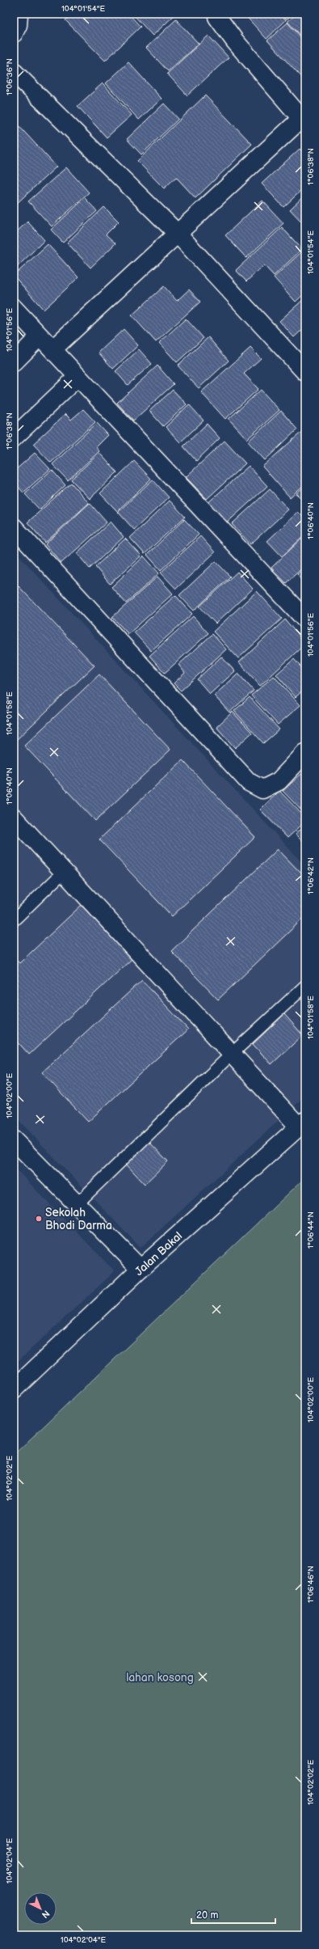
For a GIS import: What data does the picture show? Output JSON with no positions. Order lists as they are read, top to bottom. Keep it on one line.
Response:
{"streets":{"street":["Jalan Bakal"]},"parks":["lahan kosong"],"places":["Sekolah Bhodi Darma"],"scale_bar":"20 m","north":"bottom right","coordinates":["104°01'54\"E","1°06'36\"N","1°06'38\"N","104°01'56\"E","1°06'40\"N","104°01'58\"E","1°06'42\"N","104°02'00\"E","1°06'44\"N","104°02'02\"E","1°06'46\"N","104°02'04\"E"]}
